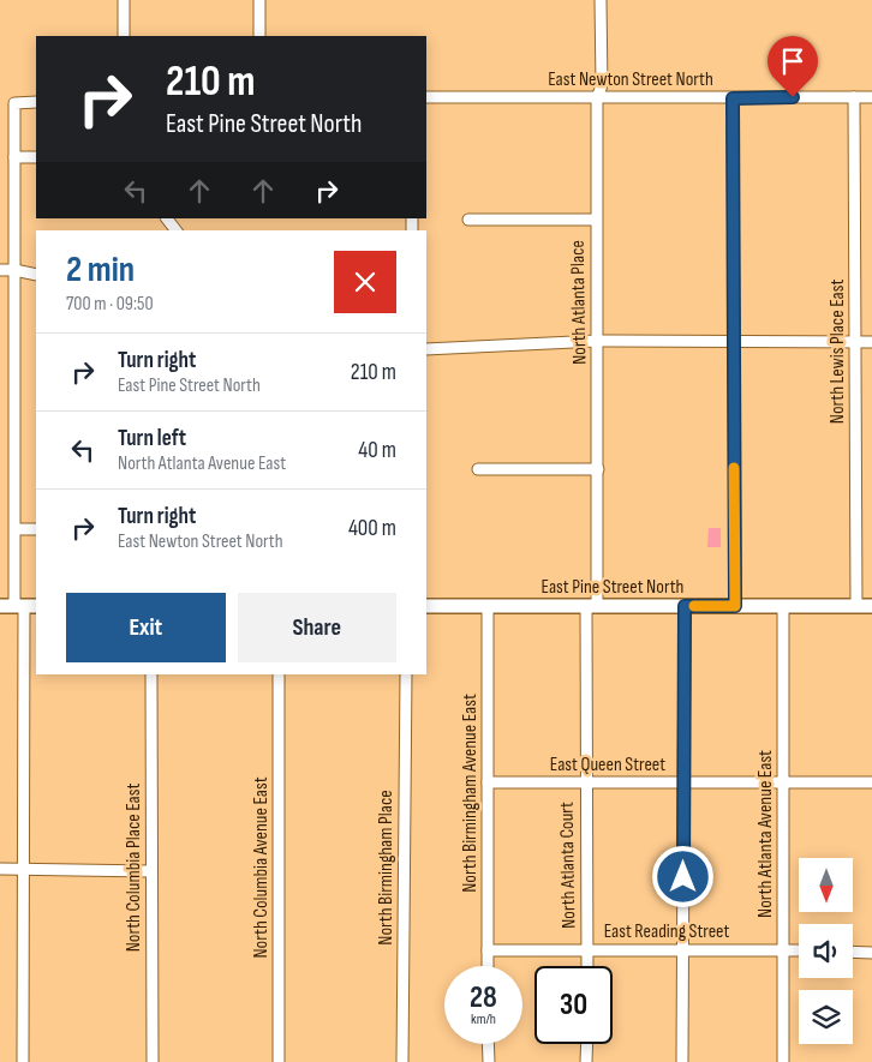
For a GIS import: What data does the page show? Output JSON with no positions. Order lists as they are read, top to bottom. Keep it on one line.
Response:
{"streets":{"main road":["East Pine Street North"],"street":["East Newton Street North","North Atlanta Place","North Lewis Place East","East Queen Street","North Birmingham Avenue East","North Atlanta Avenue East","North Atlanta Court","North Columbia Place East","North Columbia Avenue East","North Birmingham Place","East Reading Street"]},"crossings":[["East Newton Street North","North Atlanta Place"],["East Newton Street North","North Lewis Place East"],["North Atlanta Place","East Pine Street North"],["North Atlanta Place","North Atlanta Court"],["North Lewis Place East","East Pine Street North"],["East Pine Street North","North Birmingham Avenue East"],["East Pine Street North","North Atlanta Avenue East"],["East Pine Street North","North Atlanta Court"],["East Queen Street","North Birmingham Avenue East"],["East Queen Street","North Atlanta Avenue East"],["East Queen Street","North Atlanta Court"],["North Birmingham Avenue East","East Reading Street"],["North Atlanta Avenue East","East Reading Street"],["North Atlanta Court","East Reading Street"]],"north":"bottom","page":{"turn":["210 m","East Pine Street North"],"heading":["2 min","700 m · 09:50"],"list":[{"name":"Turn right","note":"East Pine Street North","value":"210 m"},{"name":"Turn left","note":"North Atlanta Avenue East","value":"40 m"},{"name":"Turn right","note":"East Newton Street North","value":"400 m"}],"buttons":["Exit","Share"],"speed":"28 km/h","limit":"30"}}
